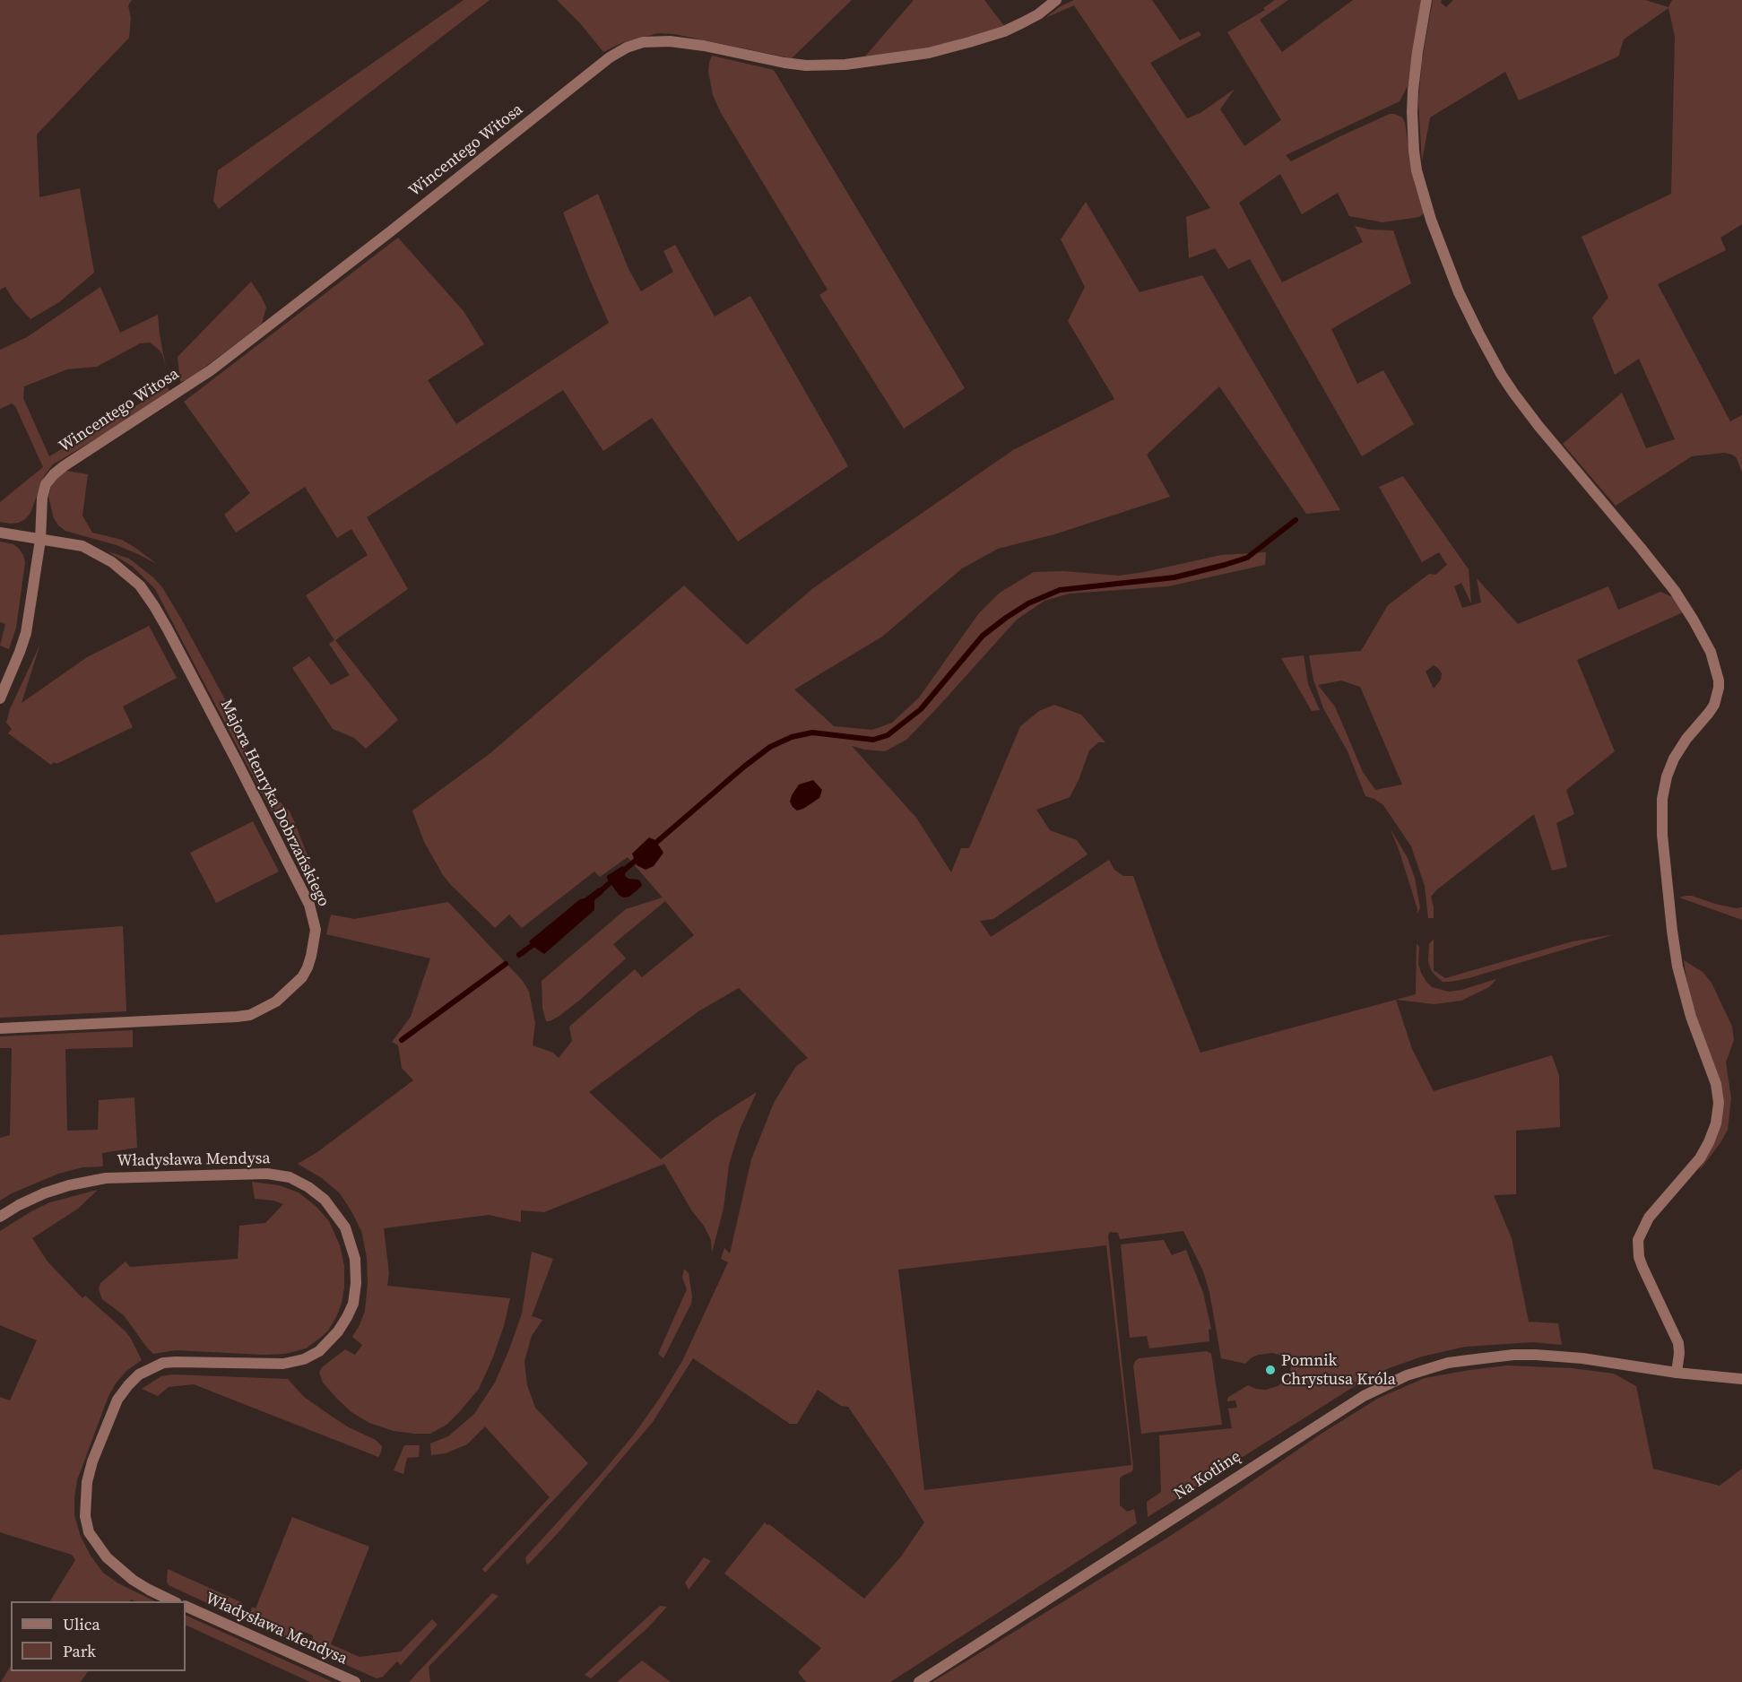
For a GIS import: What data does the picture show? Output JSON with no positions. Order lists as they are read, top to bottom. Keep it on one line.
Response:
{"streets":{"street":["Wincentego Witosa","Majora Henryka Dobrzańskiego","Władysława Mendysa","Na Kotlinę"]},"crossings":[["Wincentego Witosa","Majora Henryka Dobrzańskiego"]],"places":["Pomnik Chrystusa Króla"],"legend":["Ulica","Park"]}
